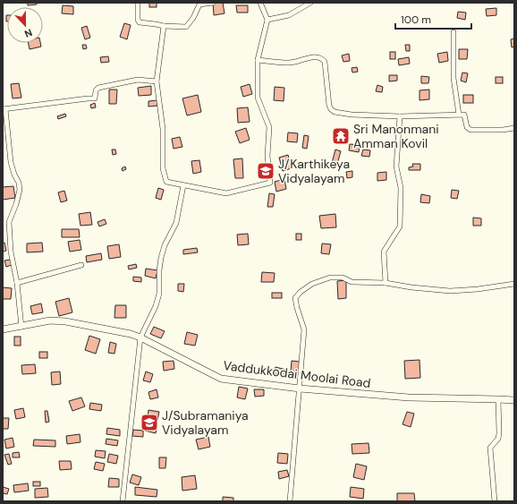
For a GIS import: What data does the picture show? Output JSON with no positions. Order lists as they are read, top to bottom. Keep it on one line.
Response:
{"streets":{"street":["Vaddukkodai Moolai Road"]},"places":{"temple":["Sri Manonmani Amman Kovil"],"school or university":["J/Karthikeya Vidyalayam","J/Subramaniya Vidyalayam"]},"scale_bar":"100 m","north":"bottom"}
